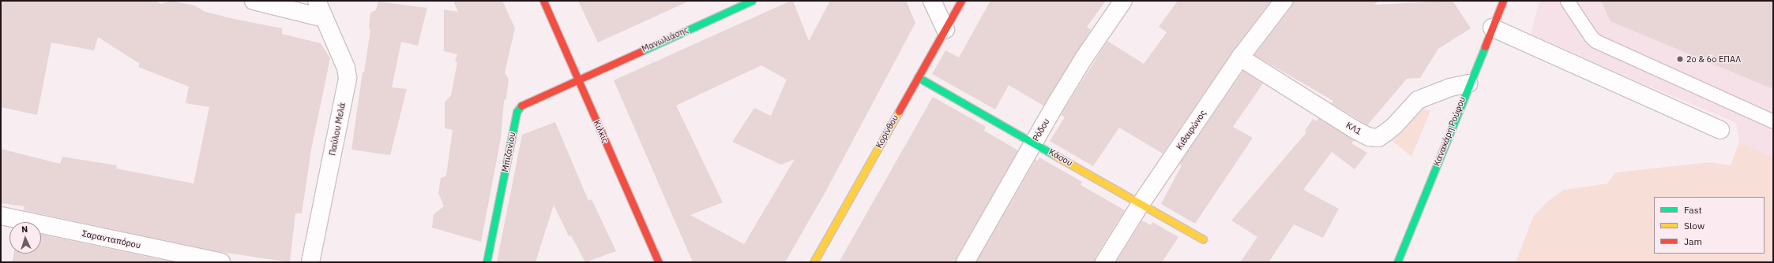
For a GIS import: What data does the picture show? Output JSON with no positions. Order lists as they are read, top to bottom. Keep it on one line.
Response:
{"streets":{"street":["Μανωλιάσης","ΚΛ1","Παύλου Μελά","Ρόδου","Κιθαιρώνος","Κιλκίς","Κορίνθου","Κανακάρη Ρούφου","Μπιζανίου","Κάσου","Σαρανταπόρου"]},"crossings":[["Μανωλιάσης","Κιλκίς"],["Μανωλιάσης","Μπιζανίου"],["ΚΛ1","Κιθαιρώνος"],["ΚΛ1","Κανακάρη Ρούφου"],["Ρόδου","Κάσου"],["Κιθαιρώνος","Κάσου"],["Κιλκίς","Μπιζανίου"],["Κορίνθου","Κάσου"]],"places":["2ο & 6ο ΕΠΑΛ"],"legend":["Fast","Slow","Jam"],"north":"top"}
